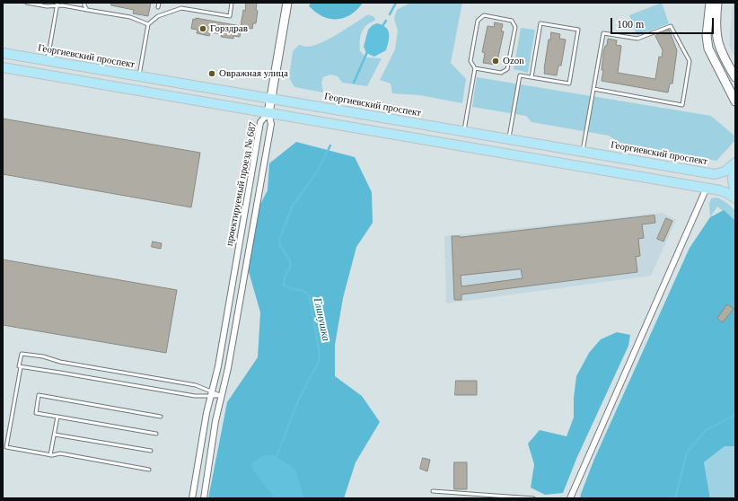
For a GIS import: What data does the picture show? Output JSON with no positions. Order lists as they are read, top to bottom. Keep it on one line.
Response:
{"streets":{"main road":["Георгиевский проспект"],"street":["проектируемый проезд № 687"]},"water":["Глинушка"],"places":["Горздрав","Ozon","Овражная улица"],"scale_bar":"100 m"}
